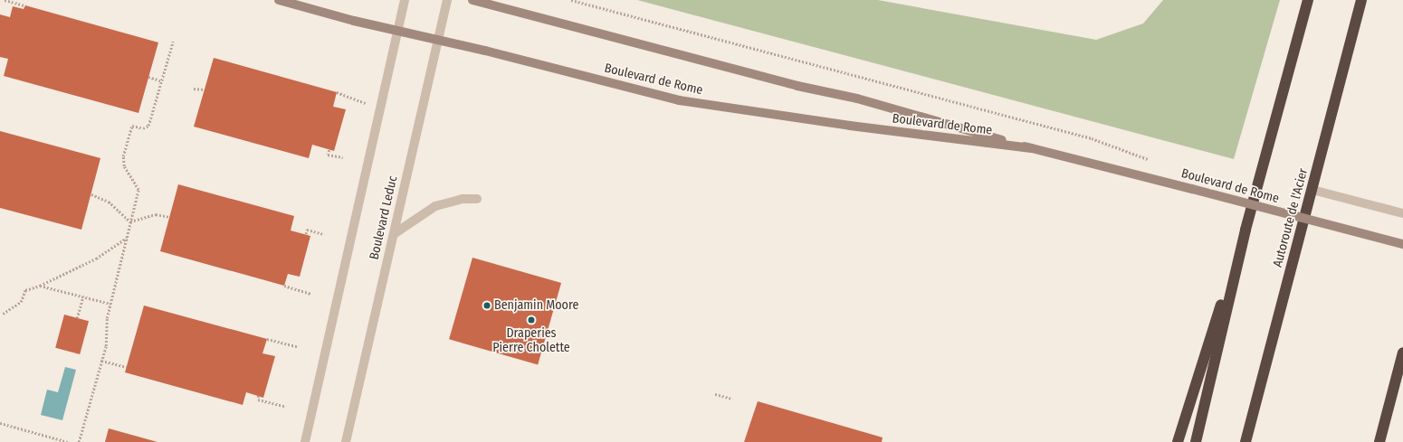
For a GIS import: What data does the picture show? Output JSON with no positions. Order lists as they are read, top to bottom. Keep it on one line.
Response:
{"streets":{"highway":["Autoroute de l'Acier"],"main road":["Boulevard de Rome"],"street":["Boulevard Leduc"]},"crossings":[["Boulevard de Rome","Boulevard Leduc"]],"places":["Benjamin Moore","Draperies Pierre Cholette"]}
